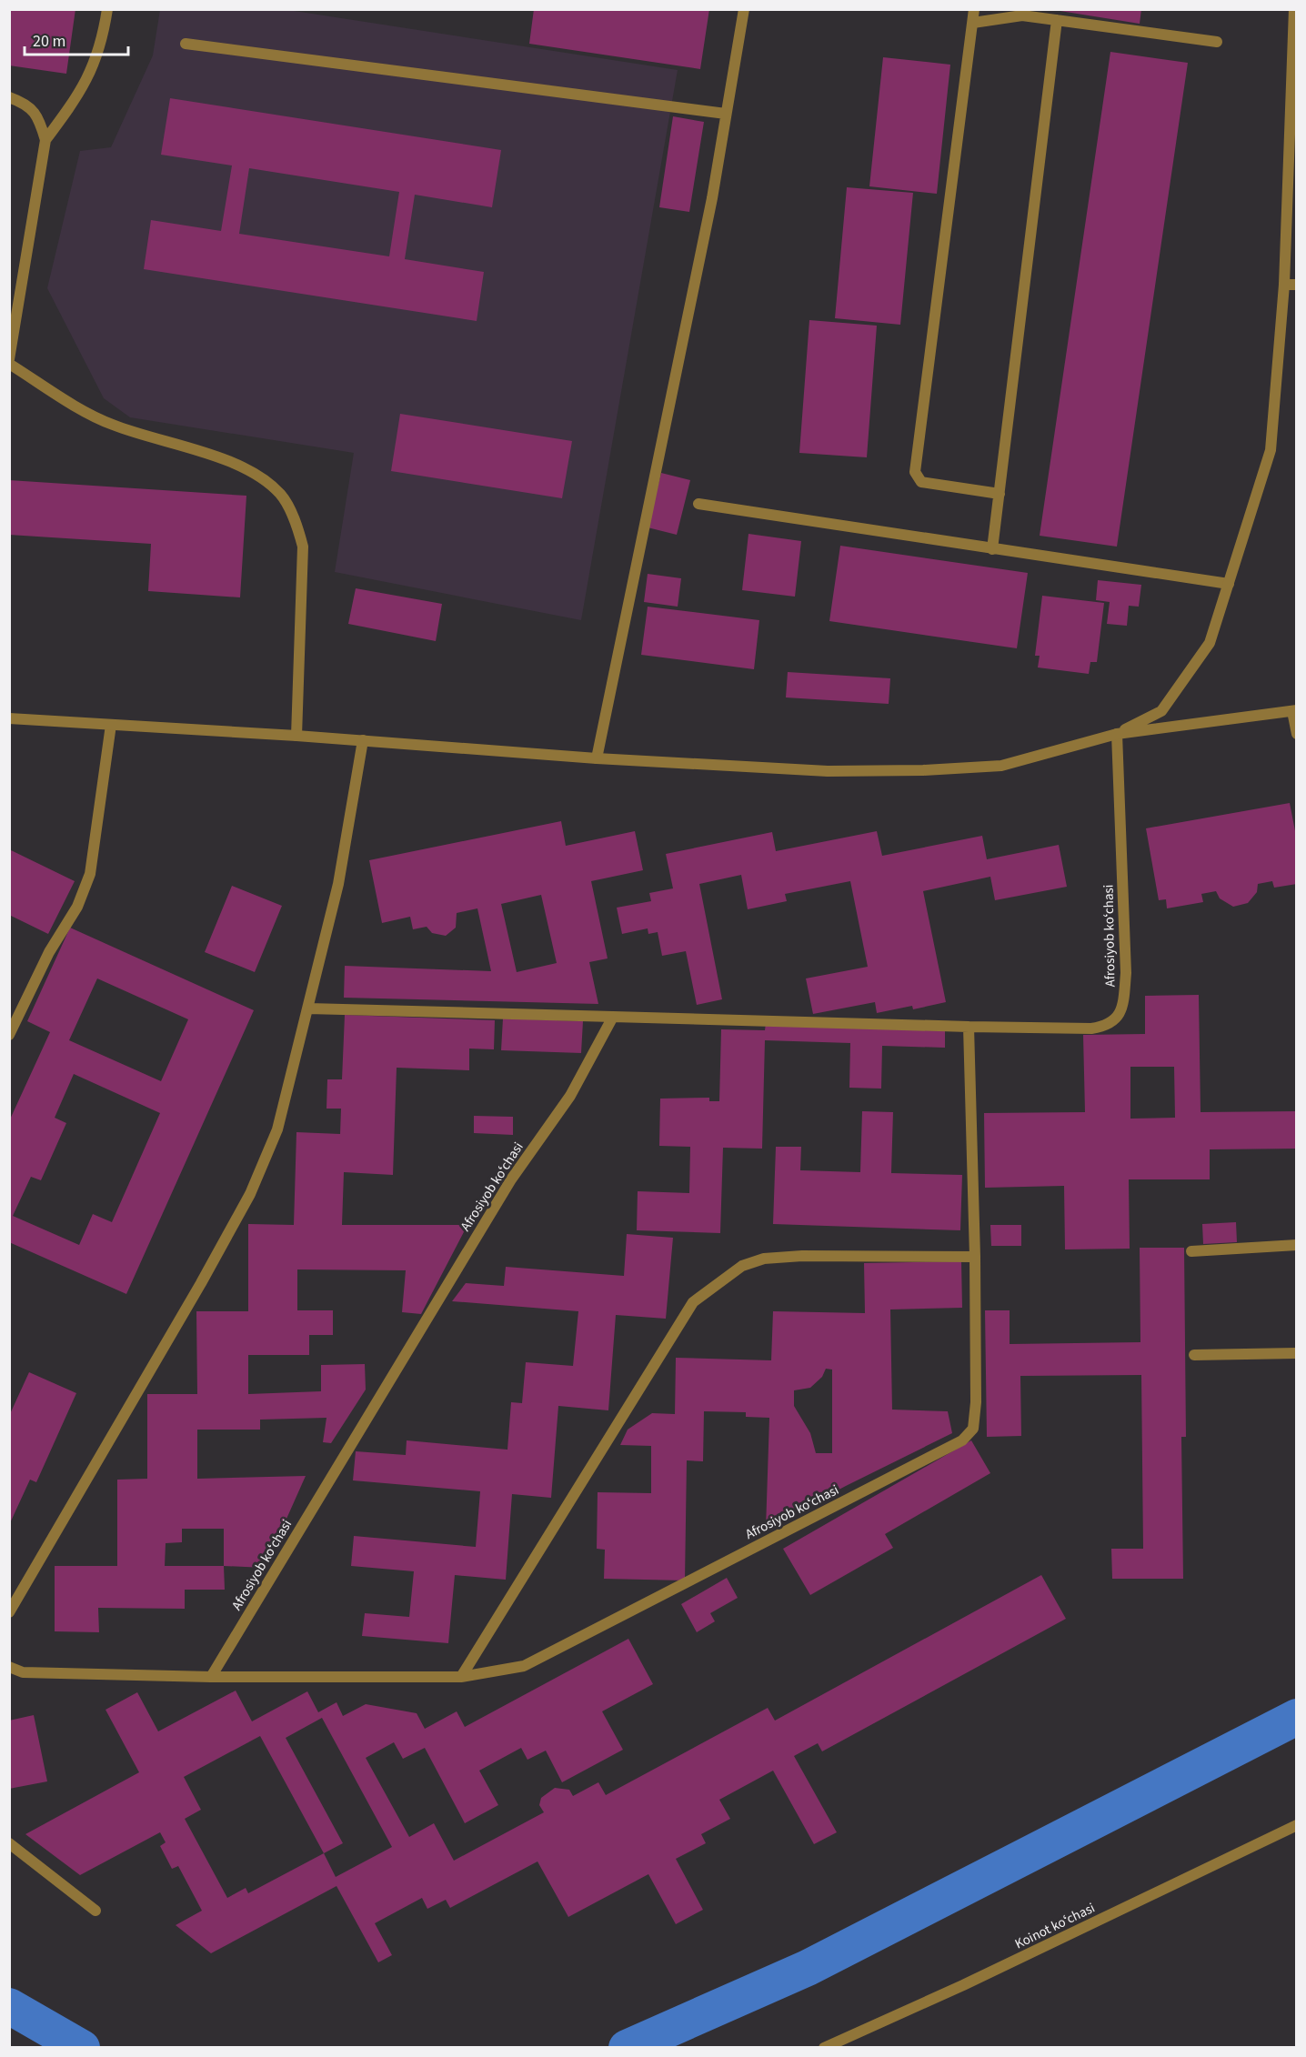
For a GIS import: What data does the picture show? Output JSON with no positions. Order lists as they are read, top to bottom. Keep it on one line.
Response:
{"streets":{"street":["Afrosiyob koʻchasi","Koinot koʻchasi"]},"scale_bar":"20 m"}
